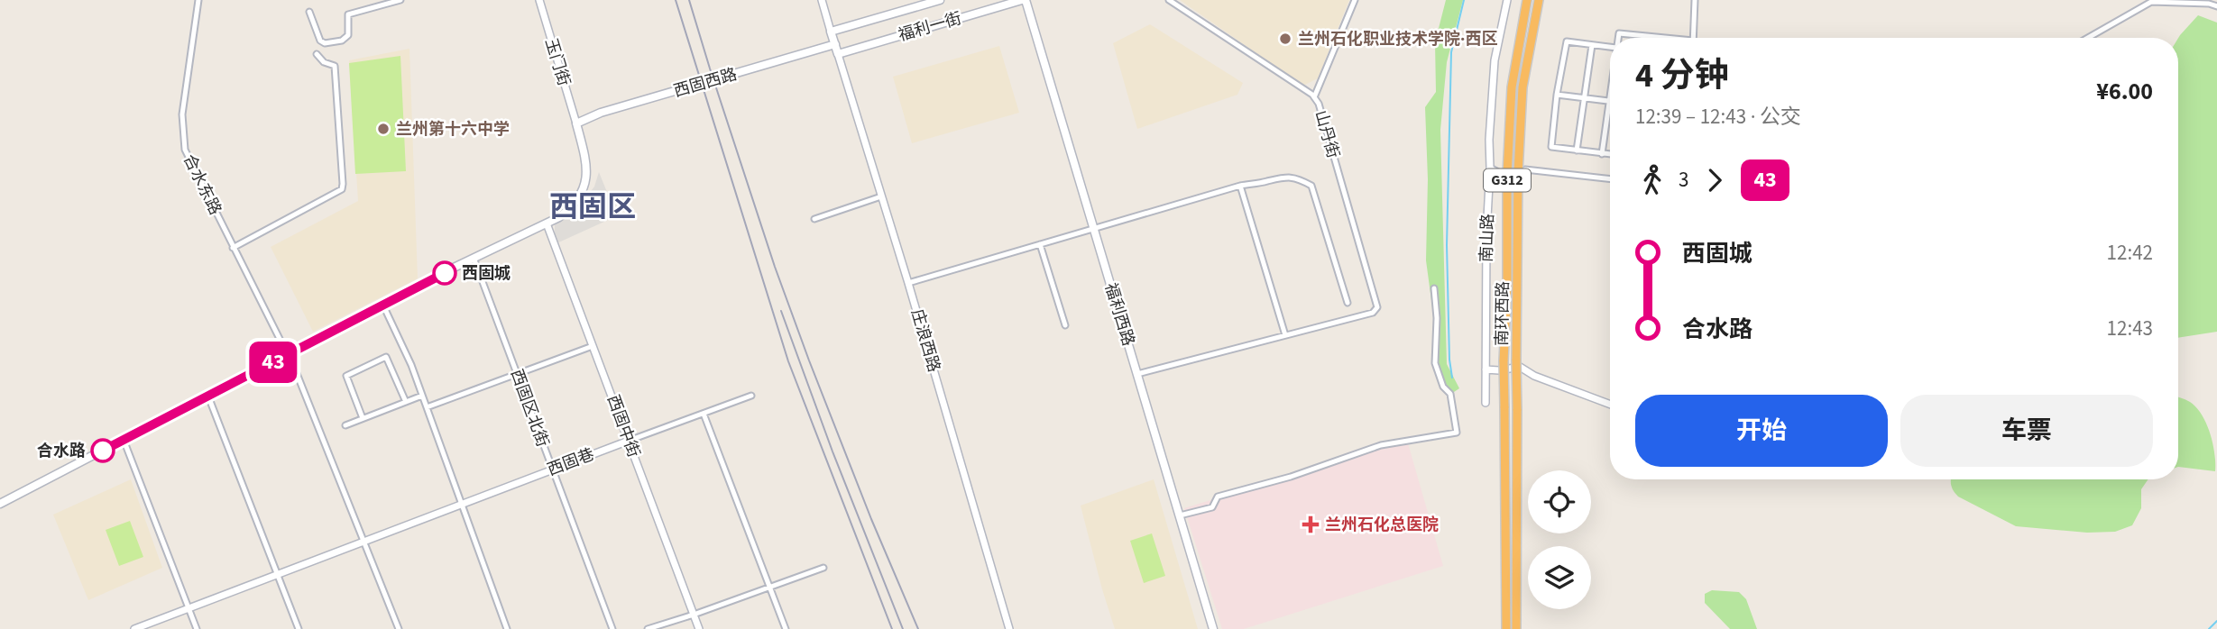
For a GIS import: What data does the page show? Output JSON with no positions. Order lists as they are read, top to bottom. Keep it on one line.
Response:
{"streets":{"highway":["G312","南环西路"],"main road":["福利一街","西固西路","福利西路"],"street":["玉门街","山丹街","合水东路","南山路","庄浪西路","西固区北街","西固中街","西固巷"]},"crossings":[["福利一街","福利西路"],["福利一街","庄浪西路"],["玉门街","西固西路"],["合水东路","西固巷"],["西固区北街","西固巷"],["西固中街","西固巷"]],"districts":["西固区"],"places":{"other":["兰州石化职业技术学院·西区","兰州第十六中学","西固城","合水路"],"health":["兰州石化总医院"]},"lines":["bus line 43"],"page":{"on_map":"43","heading":["4 分钟","12:39 – 12:43 · 公交","¥6.00"],"legs":["3","43"],"list":[{"name":"西固城","value":"12:42"},{"name":"合水路","value":"12:43"}],"buttons":["开始","车票"]}}
